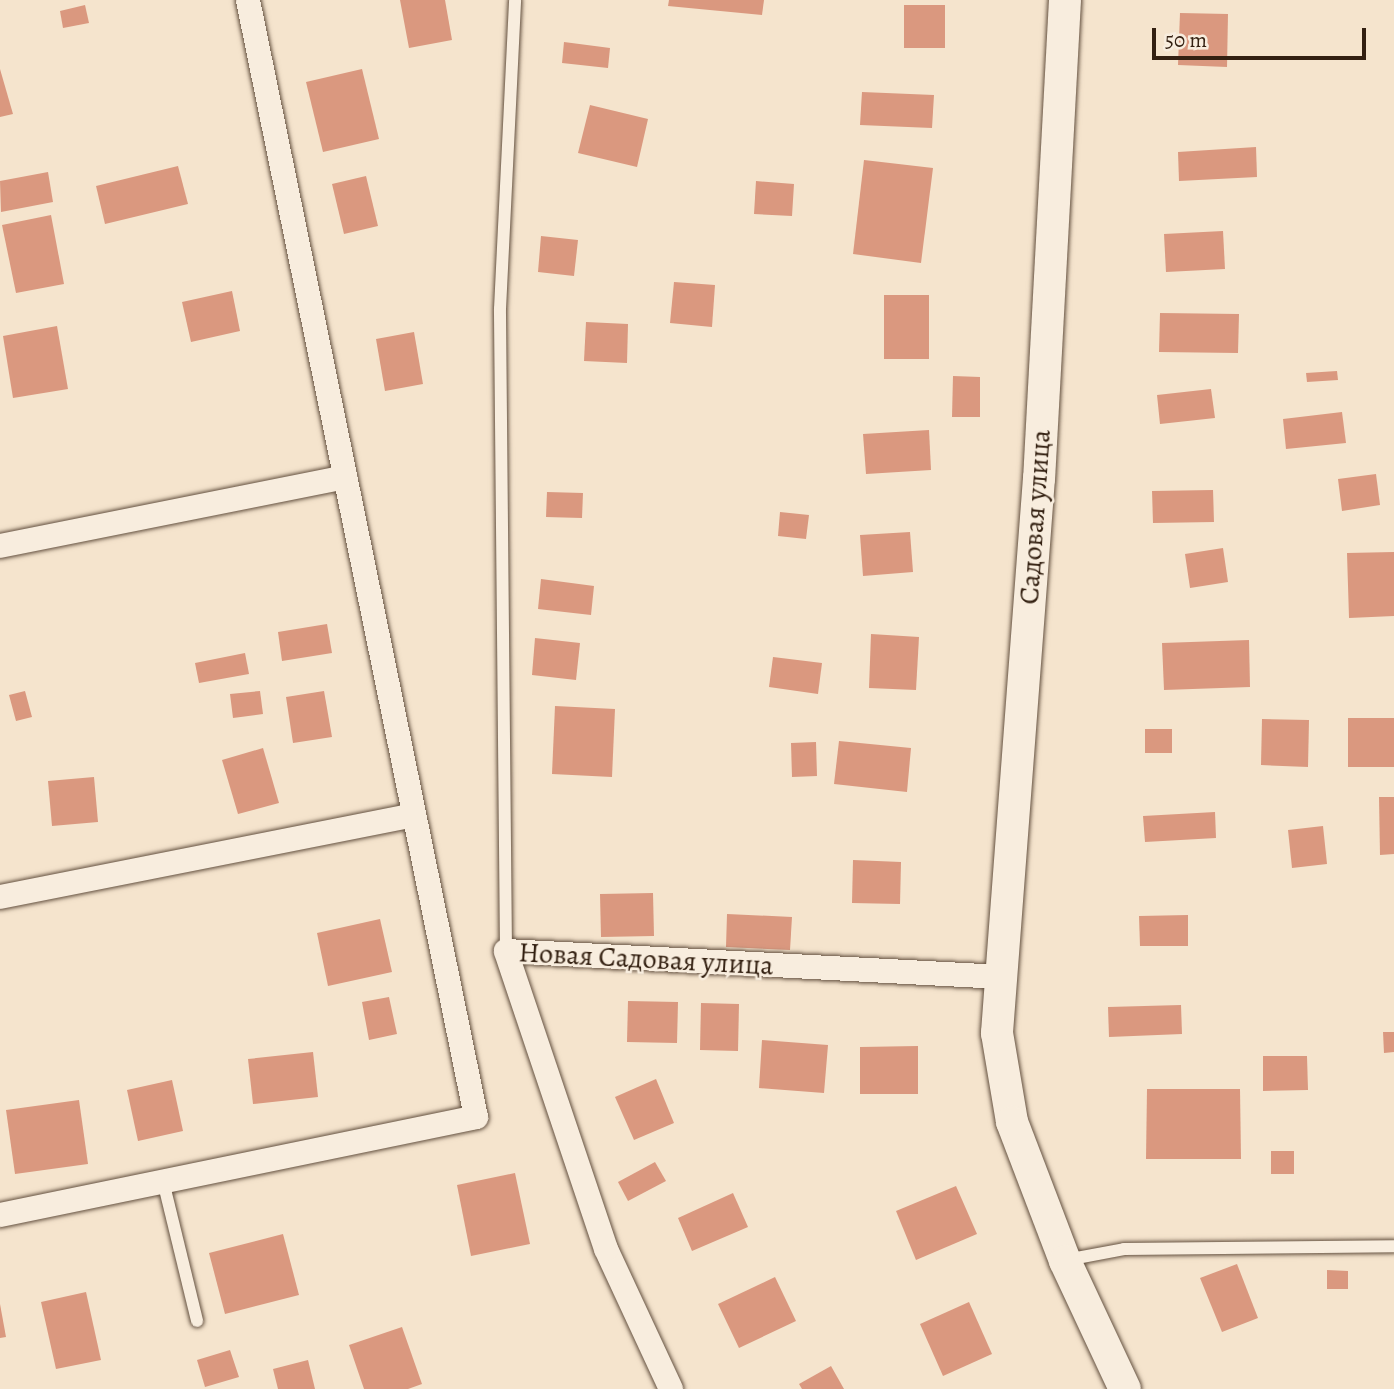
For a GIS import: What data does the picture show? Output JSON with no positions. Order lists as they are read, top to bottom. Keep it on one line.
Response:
{"streets":{"street":["Садовая улица","Новая Садовая улица"]},"crossings":[["Садовая улица","Новая Садовая улица"]],"scale_bar":"50 m"}
